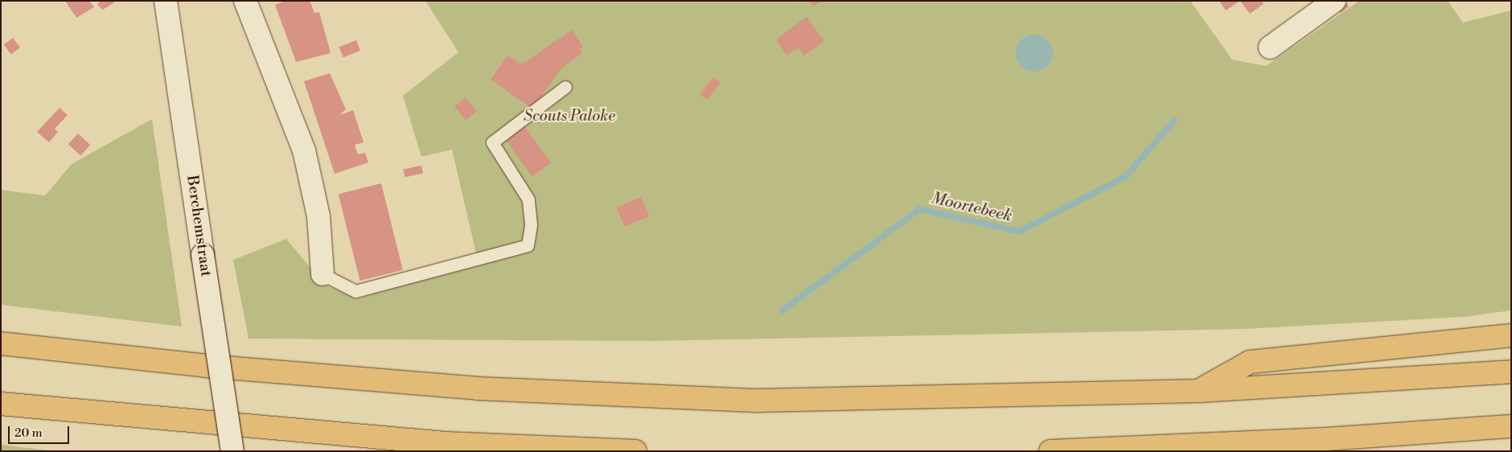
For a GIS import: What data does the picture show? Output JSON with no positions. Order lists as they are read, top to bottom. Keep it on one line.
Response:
{"streets":{"street":["Berchemstraat"]},"water":["Moortebeek"],"parks":["Scouts Paloke"],"scale_bar":"20 m"}
